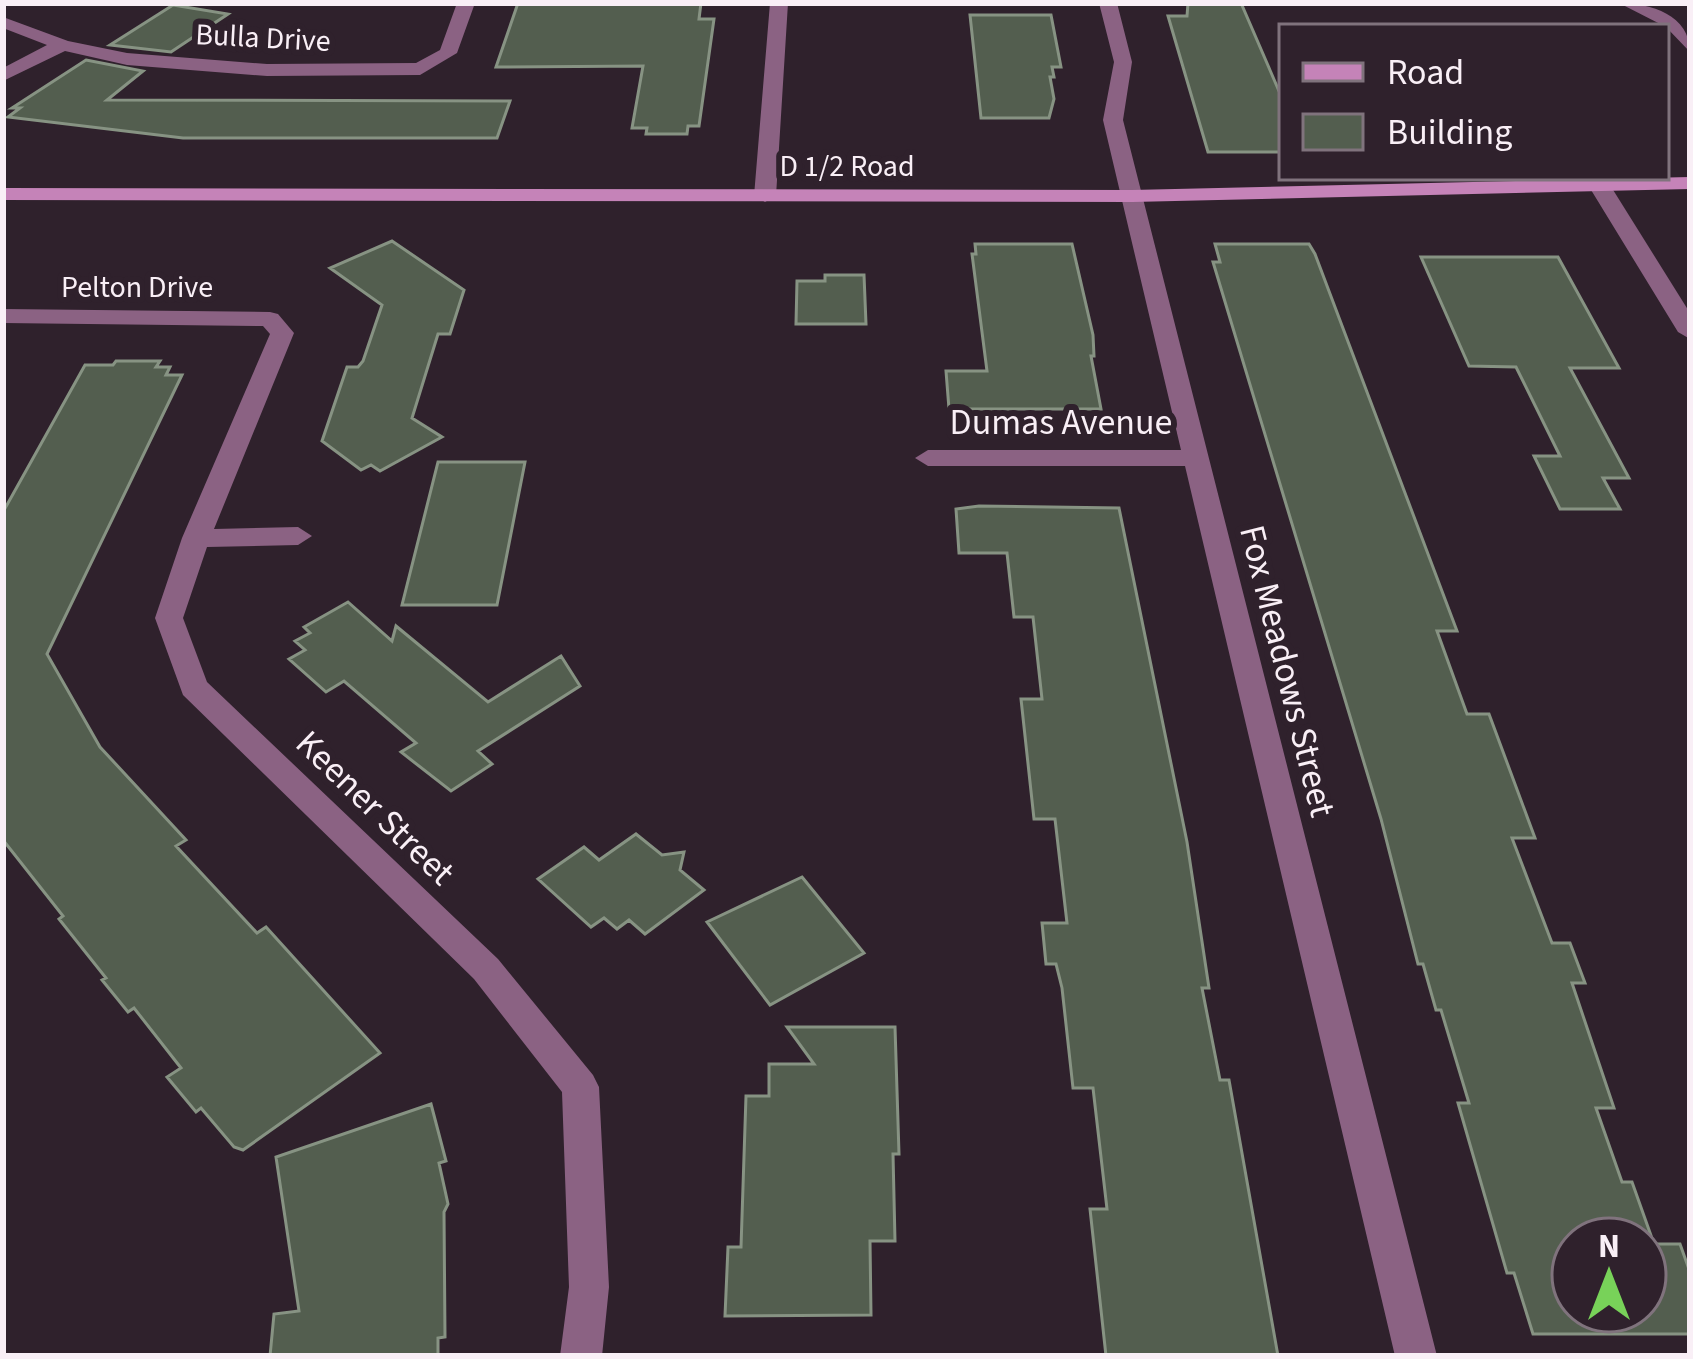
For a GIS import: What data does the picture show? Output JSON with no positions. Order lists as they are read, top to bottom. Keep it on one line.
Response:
{"streets":{"main road":["D 1/2 Road"],"street":["Bulla Drive","Pelton Drive","Dumas Avenue","Fox Meadows Street","Keener Street"]},"crossings":[["D 1/2 Road","Fox Meadows Street"],["Pelton Drive","Keener Street"],["Dumas Avenue","Fox Meadows Street"]],"legend":["Road","Building"],"north":"top"}
